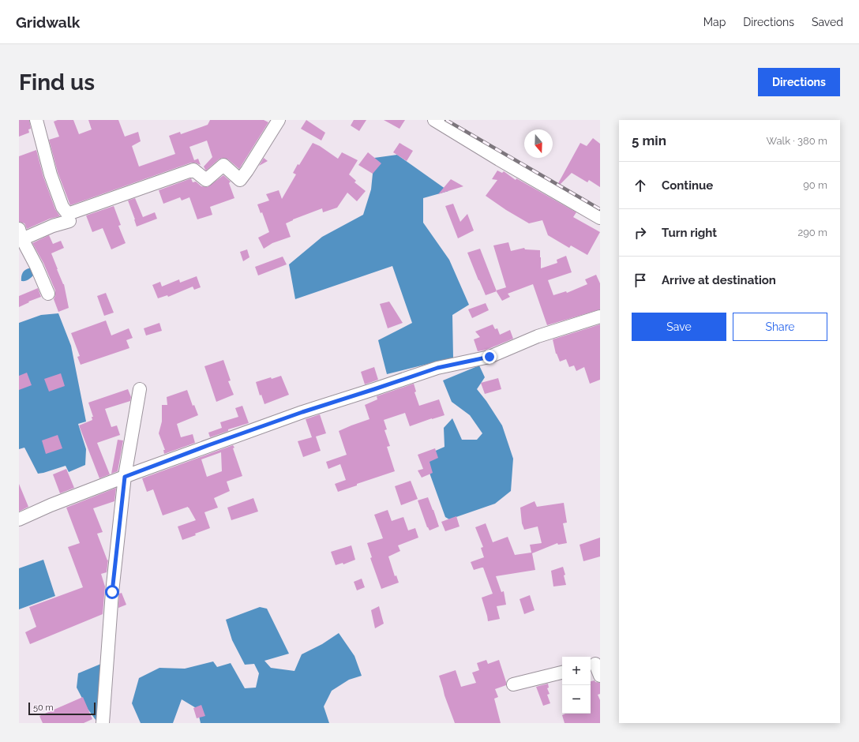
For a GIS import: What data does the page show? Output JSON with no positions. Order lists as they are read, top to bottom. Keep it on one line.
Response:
{"scale_bar":"50 m","north":"bottom","page":{"header":"Gridwalk","nav":["Map","Directions","Saved"],"buttons":["Directions",["Save","Share"]],"title":"Find us","heading":["5 min","Walk · 380 m"],"list":[["Continue","90 m"],["Turn right","290 m"],"Arrive at destination"],"map_buttons":["+","−"],"scale":"50 m"}}
